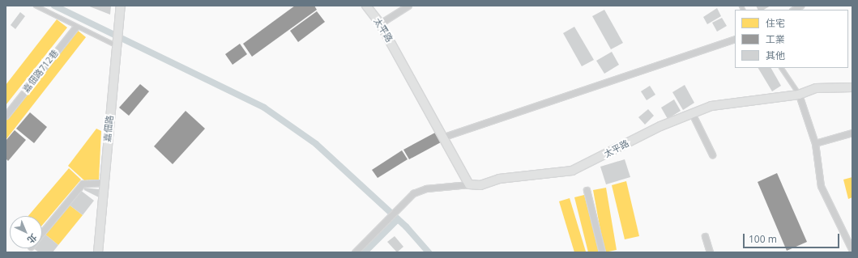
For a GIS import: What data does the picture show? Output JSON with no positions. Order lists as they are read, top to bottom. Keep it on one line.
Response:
{"streets":{"street":["太平路","嘉佃路712巷","嘉佃路"]},"legend":["住宅","工業","其他"],"scale_bar":"100 m","north":"bottom right"}
